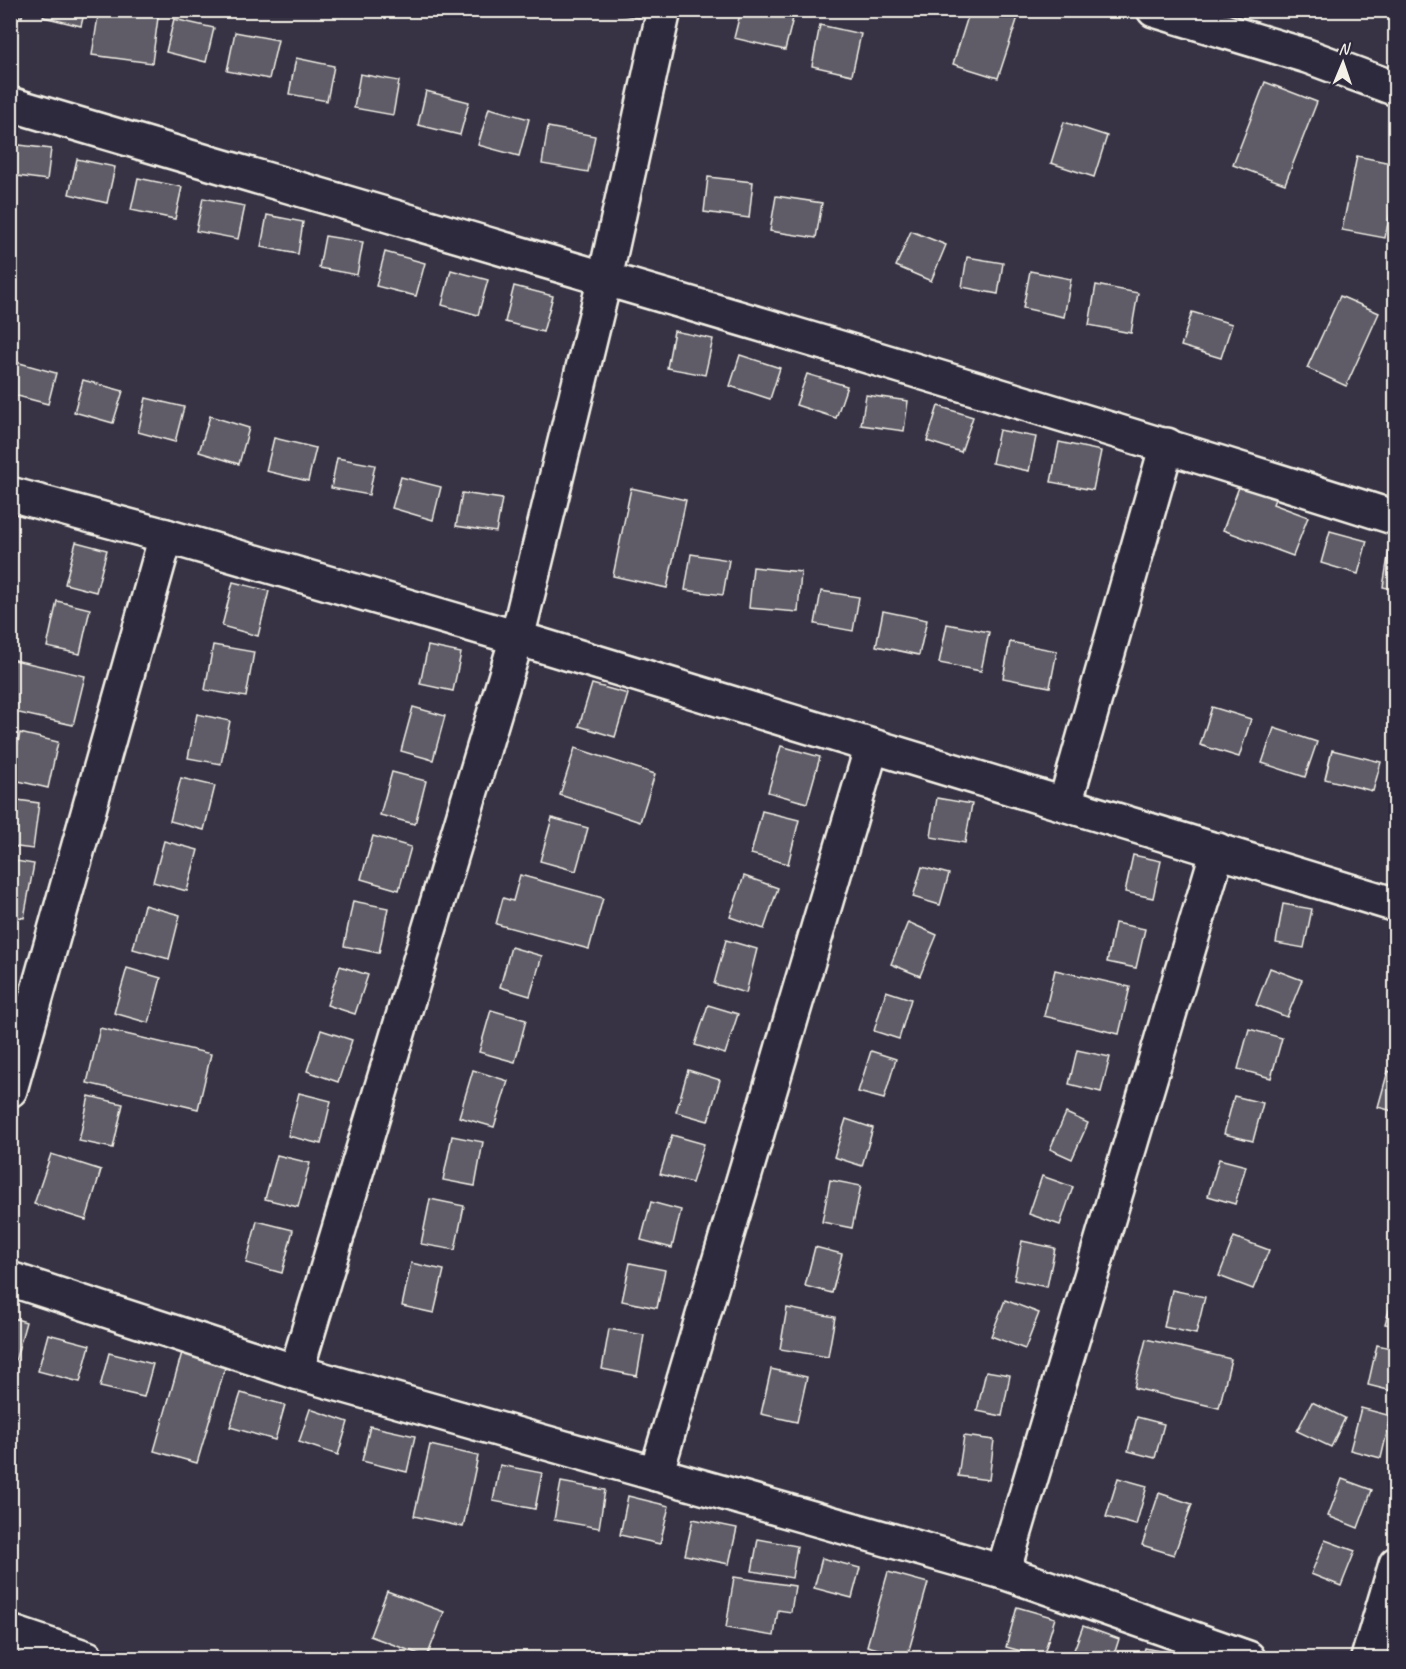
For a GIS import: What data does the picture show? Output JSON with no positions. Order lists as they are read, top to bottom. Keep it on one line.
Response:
{"north":"top"}
